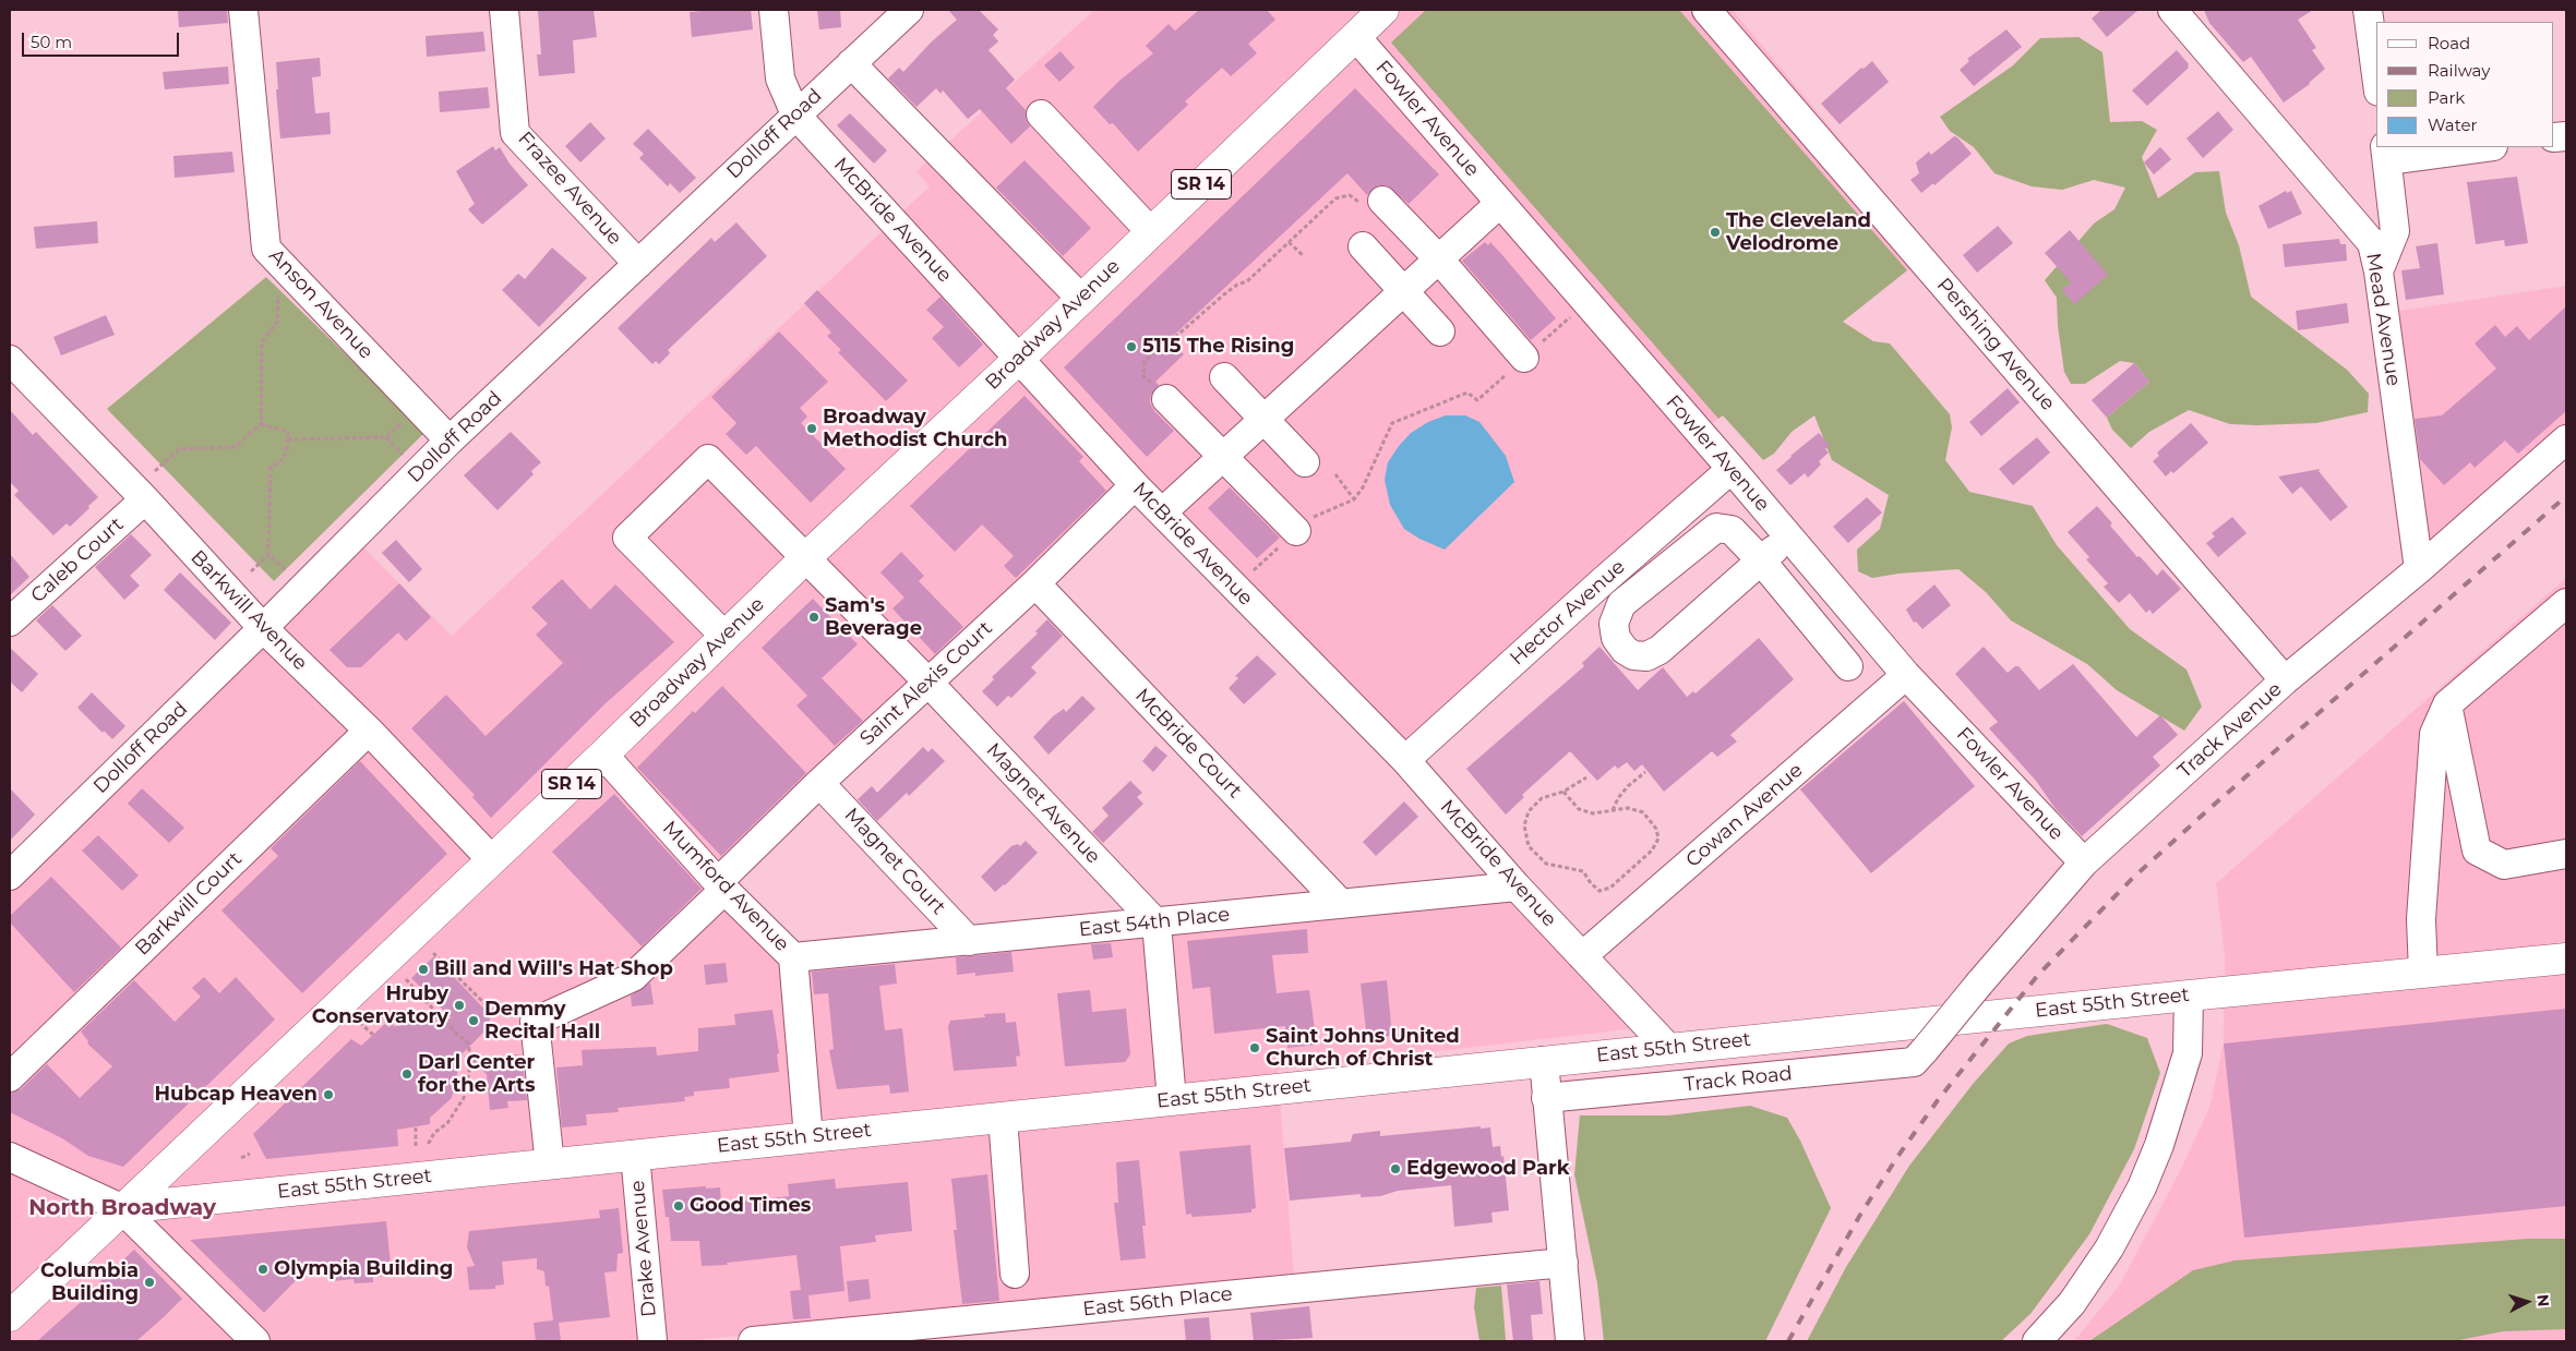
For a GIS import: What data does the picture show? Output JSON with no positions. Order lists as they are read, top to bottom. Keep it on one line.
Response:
{"streets":{"main road":["SR 14","Broadway Avenue","East 55th Street"],"street":["Fowler Avenue","Dolloff Road","Frazee Avenue","McBride Avenue","Anson Avenue","Mead Avenue","Pershing Avenue","Caleb Court","Barkwill Avenue","Hector Avenue","Saint Alexis Court","Track Avenue","McBride Court","Magnet Avenue","Cowan Avenue","Magnet Court","Mumford Avenue","Barkwill Court","East 54th Place","Track Road","Drake Avenue","East 56th Place"]},"crossings":[["Fowler Avenue","Broadway Avenue"],["Fowler Avenue","Hector Avenue"],["Fowler Avenue","Track Avenue"],["Fowler Avenue","Cowan Avenue"],["Dolloff Road","Frazee Avenue"],["Dolloff Road","McBride Avenue"],["Dolloff Road","Anson Avenue"],["Dolloff Road","Barkwill Avenue"],["McBride Avenue","Broadway Avenue"],["McBride Avenue","Hector Avenue"],["McBride Avenue","Saint Alexis Court"],["McBride Avenue","Cowan Avenue"],["McBride Avenue","East 54th Place"],["McBride Avenue","East 55th Street"],["Mead Avenue","Track Avenue"],["Broadway Avenue","Barkwill Avenue"],["Broadway Avenue","Magnet Avenue"],["Broadway Avenue","Mumford Avenue"],["Broadway Avenue","East 55th Street"],["Pershing Avenue","Track Avenue"],["Caleb Court","Barkwill Avenue"],["Barkwill Avenue","Barkwill Court"],["Saint Alexis Court","McBride Court"],["Saint Alexis Court","Magnet Avenue"],["Saint Alexis Court","Magnet Court"],["Saint Alexis Court","Mumford Avenue"],["Saint Alexis Court","East 55th Street"],["Track Avenue","Track Road"],["McBride Court","East 54th Place"],["Magnet Avenue","East 54th Place"],["Magnet Court","East 54th Place"],["Mumford Avenue","East 54th Place"],["Mumford Avenue","East 55th Street"],["East 55th Street","Drake Avenue"]],"districts":["North Broadway"],"places":["The Cleveland Velodrome","5115 The Rising","Broadway Methodist Church","Sam's Beverage","Bill and Will's Hat Shop","Hruby Conservatory","Demmy Recital Hall","Saint Johns United Church of Christ","Darl Center for the Arts","Hubcap Heaven","Edgewood Park","Good Times","Olympia Building","Columbia Building"],"legend":["Road","Railway","Park","Water"],"scale_bar":"50 m","north":"right"}
